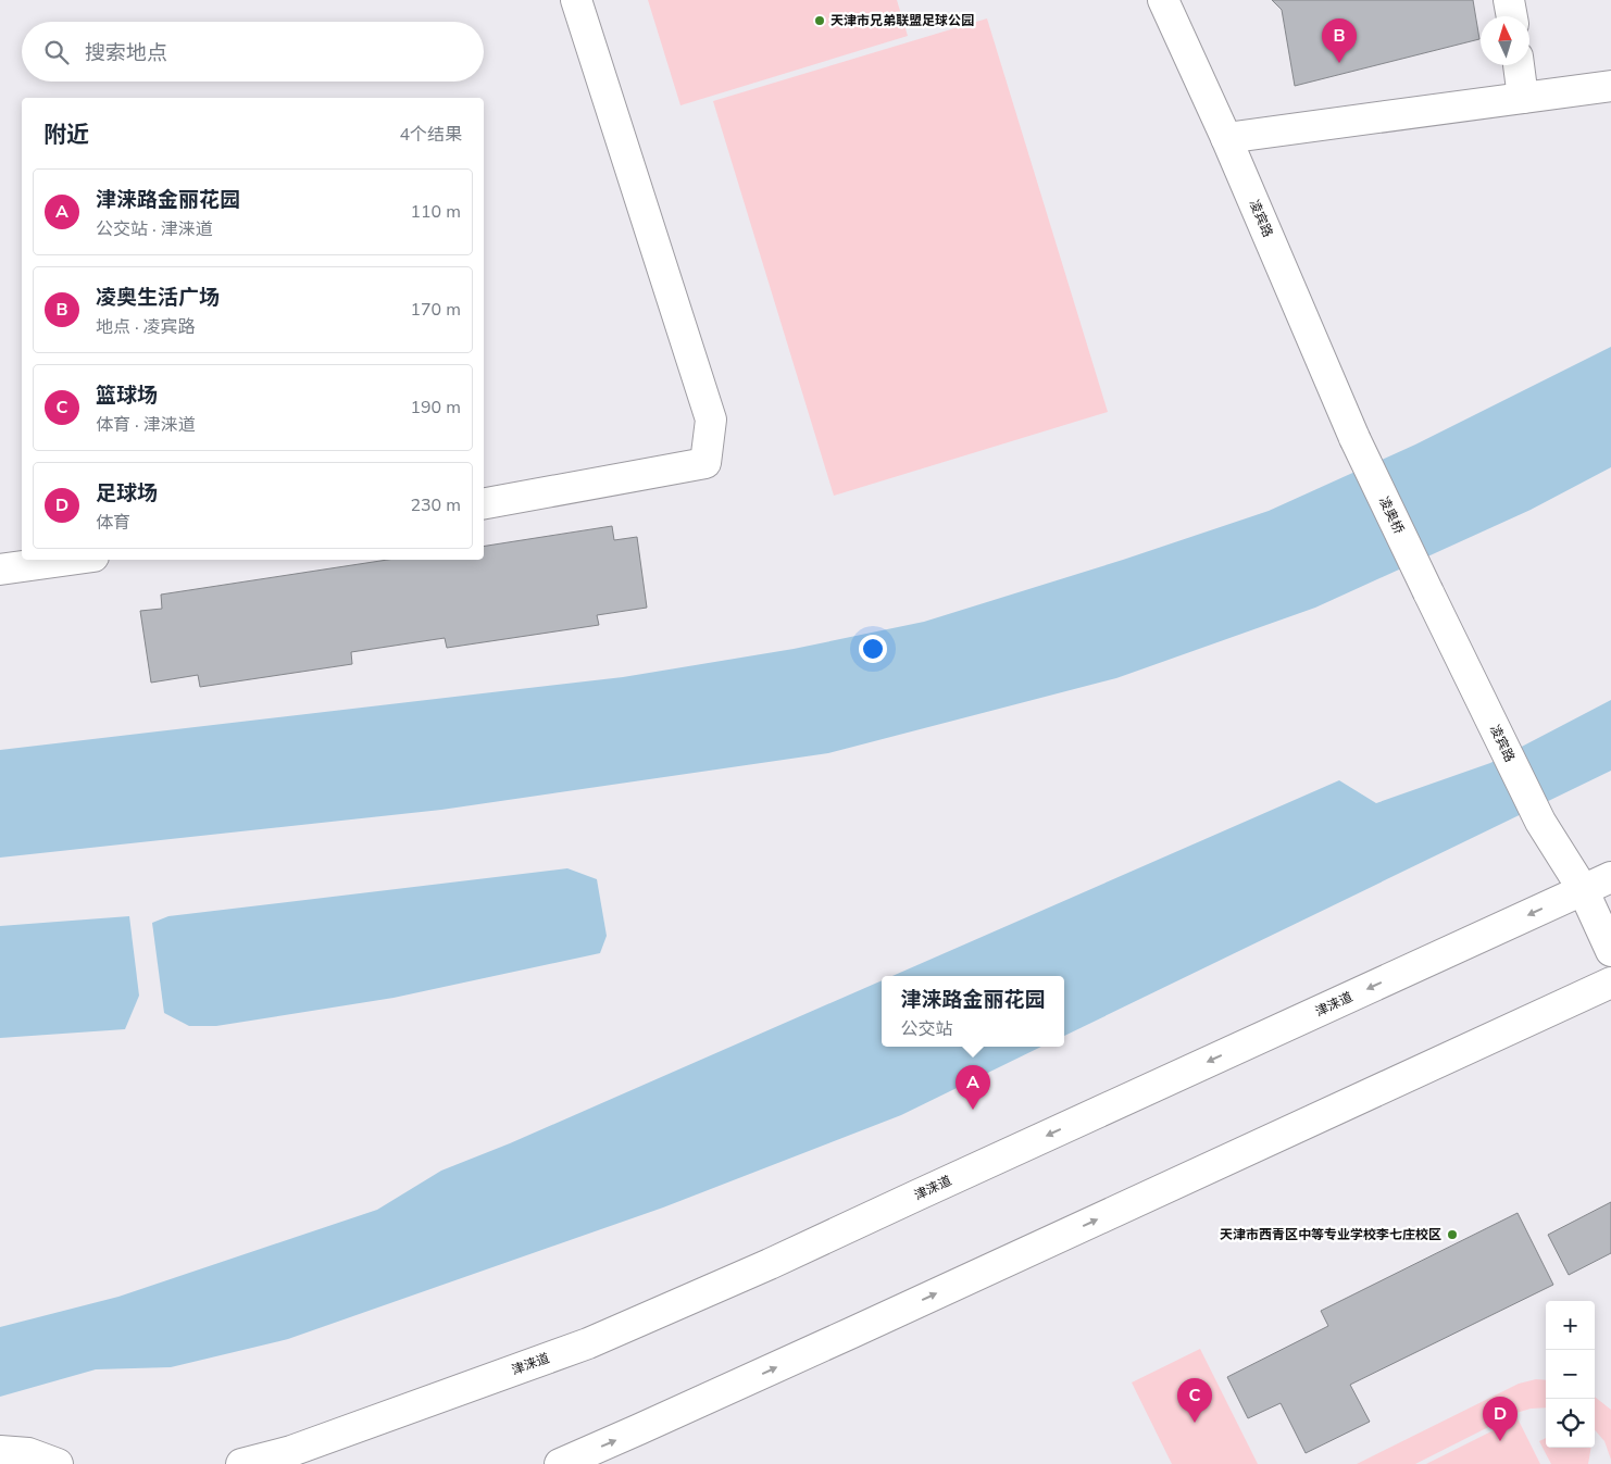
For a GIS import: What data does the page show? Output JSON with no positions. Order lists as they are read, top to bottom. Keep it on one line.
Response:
{"streets":{"main road":["凌宾路","凌奥桥","津涞道"]},"crossings":[["凌宾路","凌奥桥"],["凌宾路","津涞道"]],"places":["天津市兄弟联盟足球公园","天津市西青区中等专业学校李七庄校区"],"north":"top","page":{"pins":["B","A","C","D"],"search":"搜索地点","heading":["附近","4个结果"],"list":[{"mark":"A","name":"津涞路金丽花园","note":"公交站 · 津涞道","value":"110 m"},{"mark":"B","name":"凌奥生活广场","note":"地点 · 凌宾路","value":"170 m"},{"mark":"C","name":"篮球场","note":"体育 · 津涞道","value":"190 m"},{"mark":"D","name":"足球场","note":"体育","value":"230 m"}],"popup":["津涞路金丽花园","公交站"],"map_buttons":["+","−"]}}
